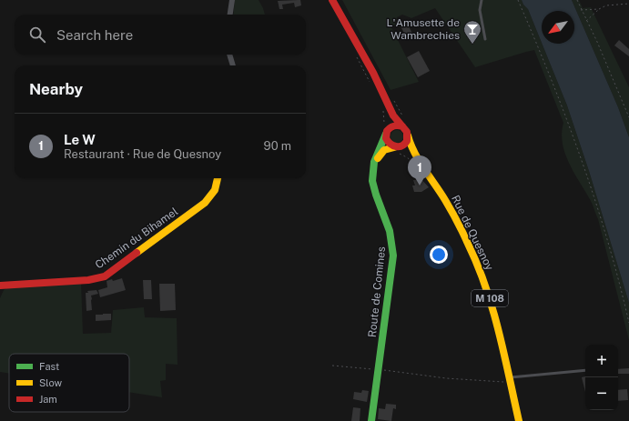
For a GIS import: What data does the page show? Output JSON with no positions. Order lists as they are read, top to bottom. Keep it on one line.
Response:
{"streets":{"main road":["Rue de Quesnoy","Chemin du Bihamel","Route de Comines","M 108"]},"crossings":[["Rue de Quesnoy","Route de Comines"]],"places":{"bar":["L'Amusette de Wambrechies"]},"legend":["Fast","Slow","Jam"],"north":"bottom left","page":{"search":"Search here","heading":"Nearby","list":[{"mark":"1","name":"Le W","note":"Restaurant · Rue de Quesnoy","value":"90 m"}],"pins":"1","map_buttons":["+","−"]}}
